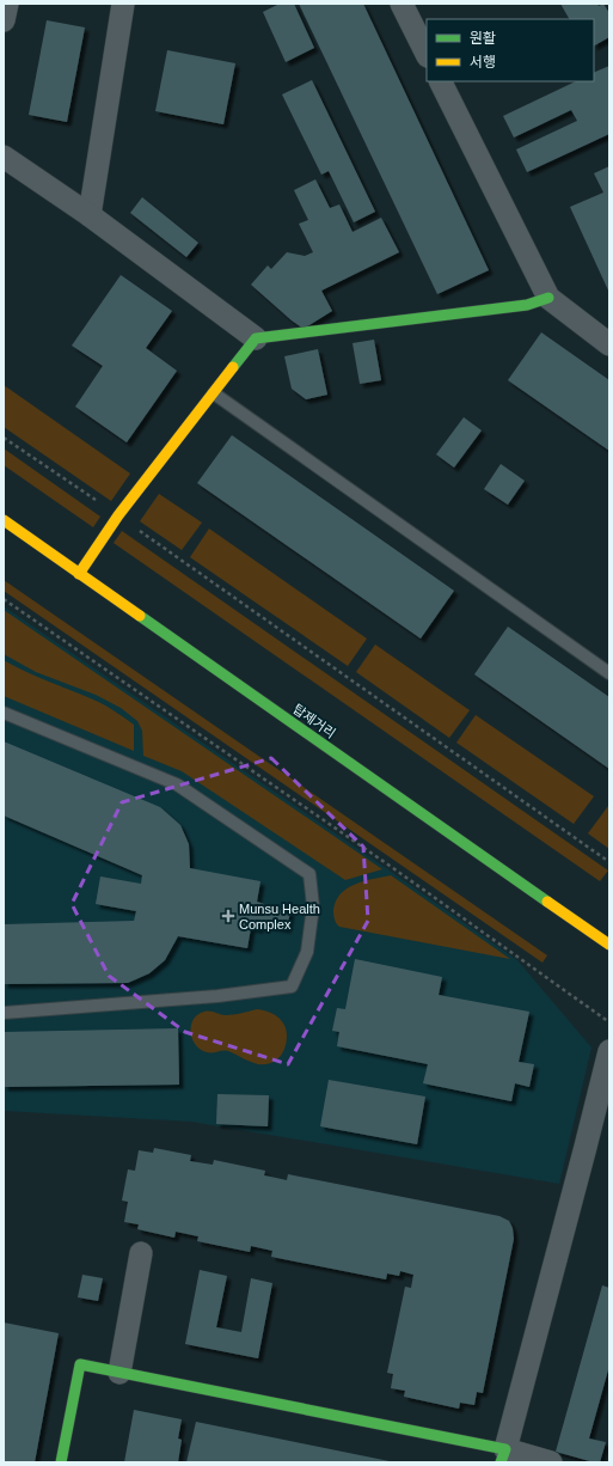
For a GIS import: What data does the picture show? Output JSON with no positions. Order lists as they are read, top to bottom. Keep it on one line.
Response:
{"streets":{"street":["탑제거리"]},"places":{"health":["Munsu Health Complex"]},"legend":["원활","서행"]}
